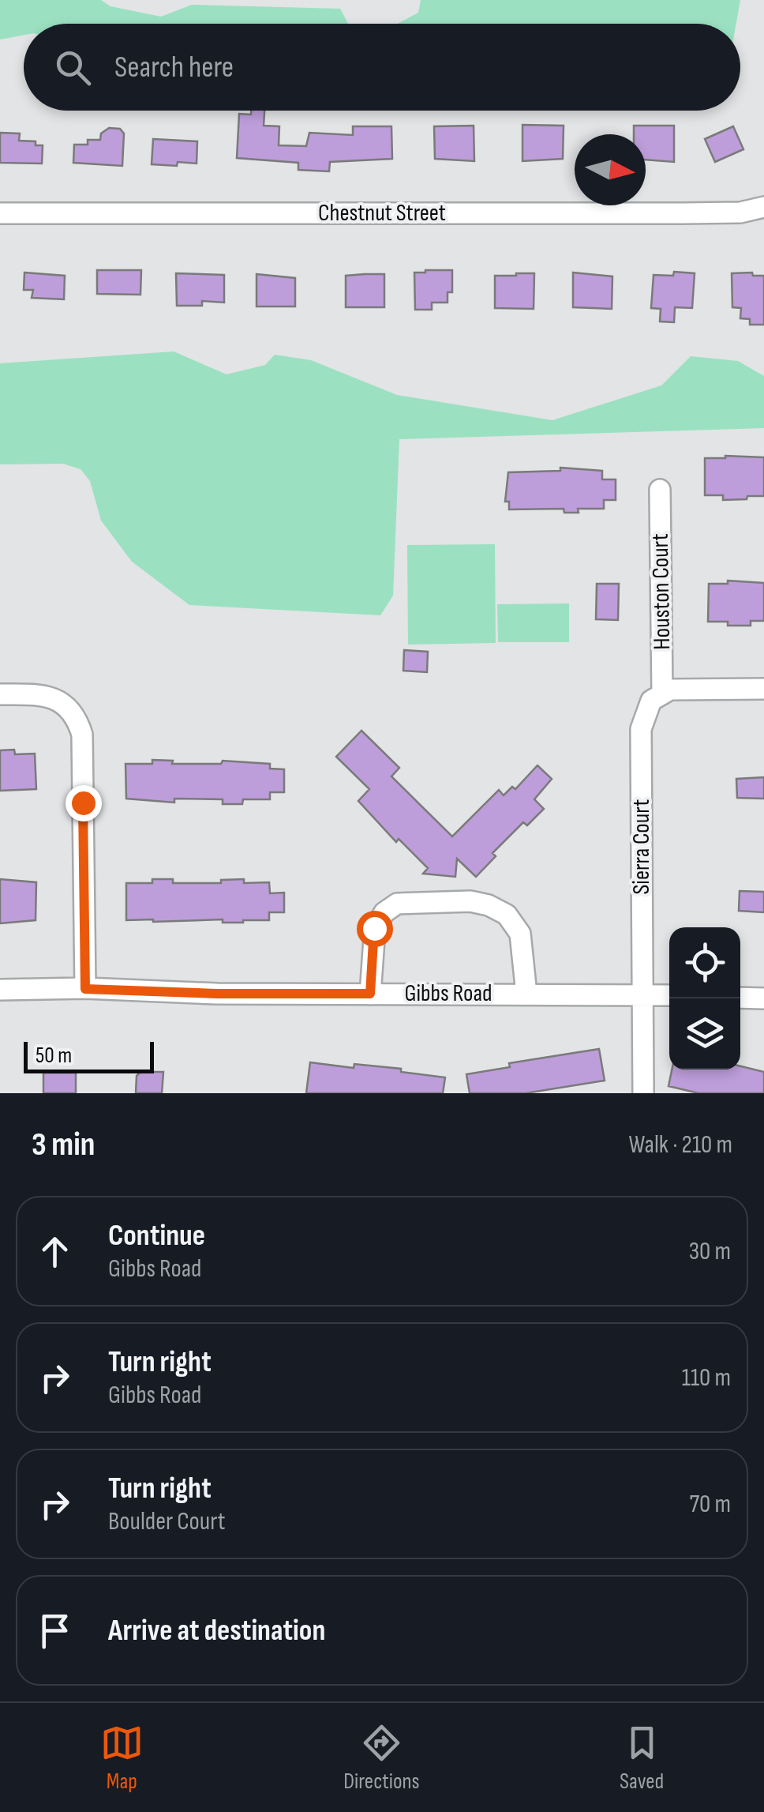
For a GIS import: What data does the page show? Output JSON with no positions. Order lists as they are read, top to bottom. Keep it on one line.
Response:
{"streets":{"street":["Chestnut Street","Houston Court","Sierra Court","Gibbs Road"]},"crossings":[["Houston Court","Sierra Court"],["Sierra Court","Gibbs Road"]],"scale_bar":"50 m","north":"right","page":{"search":"Search here","scale":"50 m","heading":["3 min","Walk · 210 m"],"list":[["Continue","Gibbs Road","30 m"],["Turn right","Gibbs Road","110 m"],["Turn right","Boulder Court","70 m"],"Arrive at destination"],"nav":["Map","Directions","Saved"]}}
